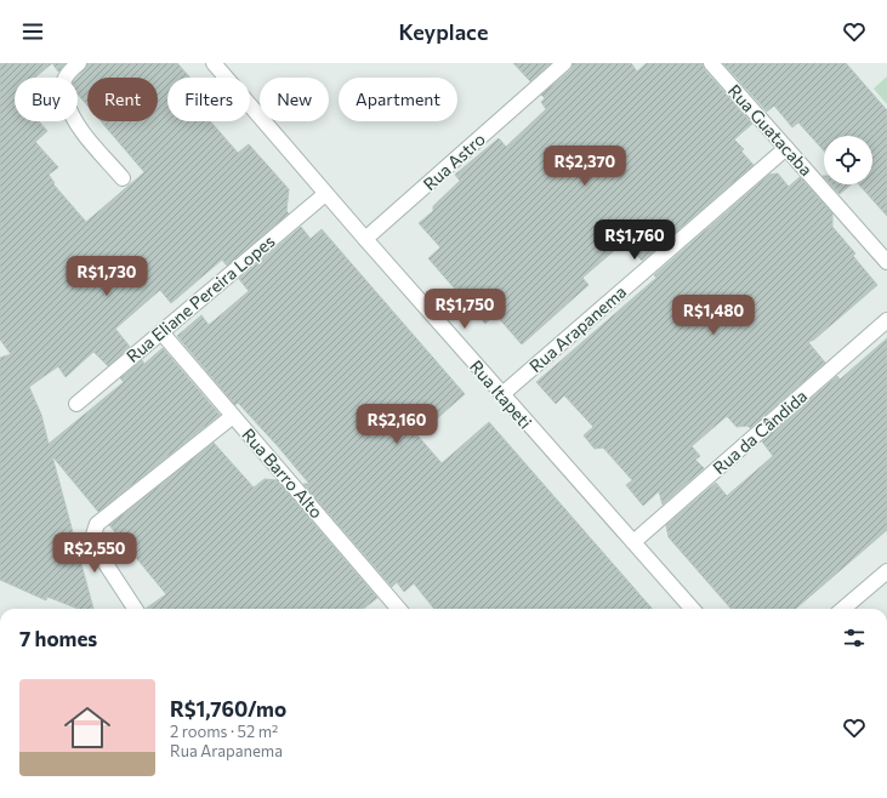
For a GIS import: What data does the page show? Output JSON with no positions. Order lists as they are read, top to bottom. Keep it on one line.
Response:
{"streets":{"street":["Rua Guatacaba","Rua Astro","Rua Eliane Pereira Lopes","Rua Arapanema","Rua Itapeti","Rua da Cândida","Rua Barro Alto"]},"crossings":[["Rua Guatacaba","Rua Arapanema"],["Rua Astro","Rua Itapeti"],["Rua Eliane Pereira Lopes","Rua Itapeti"],["Rua Eliane Pereira Lopes","Rua Barro Alto"],["Rua Arapanema","Rua Itapeti"],["Rua Itapeti","Rua da Cândida"]],"page":{"header":"Keyplace","chip":["Buy","Rent","Filters","New","Apartment"],"price":["R$2,370","R$1,760","R$1,730","R$1,750","R$1,480","R$2,160","R$2,550"],"heading":"7 homes","list":[{"name":"R$1,760/mo","note":"2 rooms · 52 m² · Rua Arapanema"}]}}
